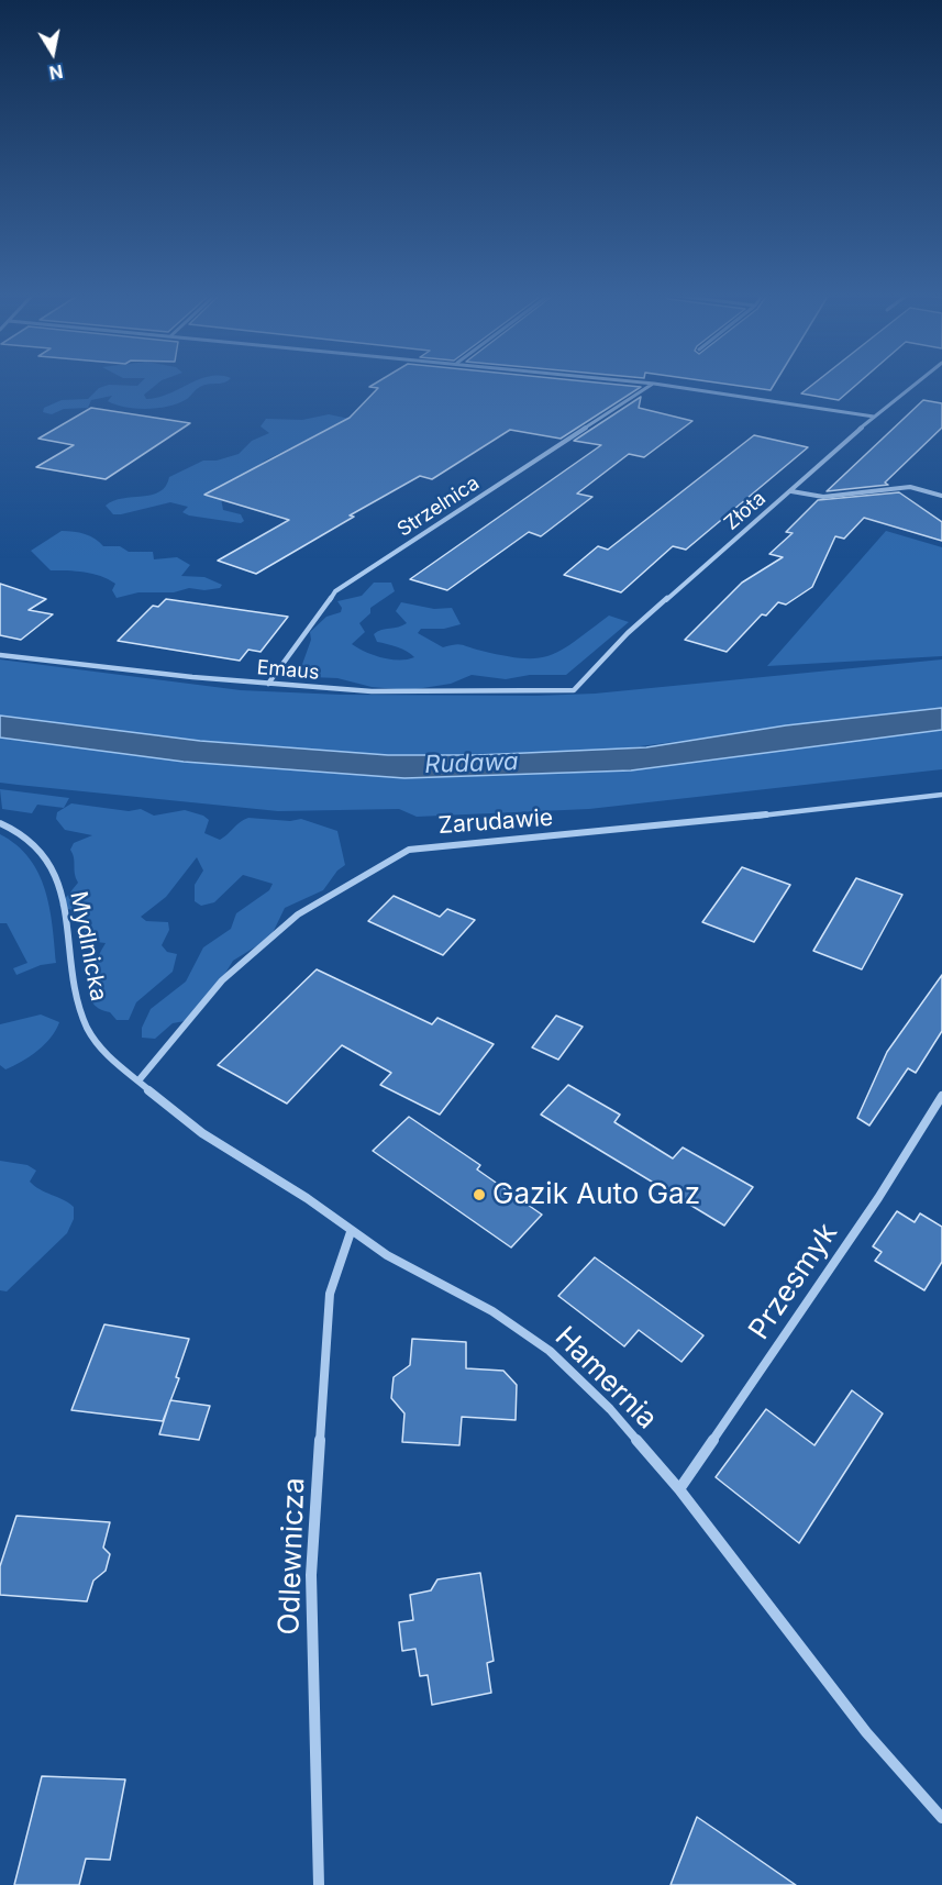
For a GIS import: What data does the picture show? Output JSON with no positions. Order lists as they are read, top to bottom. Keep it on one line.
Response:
{"streets":{"street":["Strzelnica","Złota","Emaus","Zarudawie","Mydlnicka","Przesmyk","Hamernia","Odlewnicza"]},"crossings":[["Strzelnica","Emaus"],["Złota","Emaus"],["Zarudawie","Mydlnicka"],["Zarudawie","Hamernia"],["Mydlnicka","Hamernia"],["Przesmyk","Hamernia"],["Hamernia","Odlewnicza"]],"water":["Rudawa"],"places":["Gazik Auto Gaz"],"north":"bottom"}
